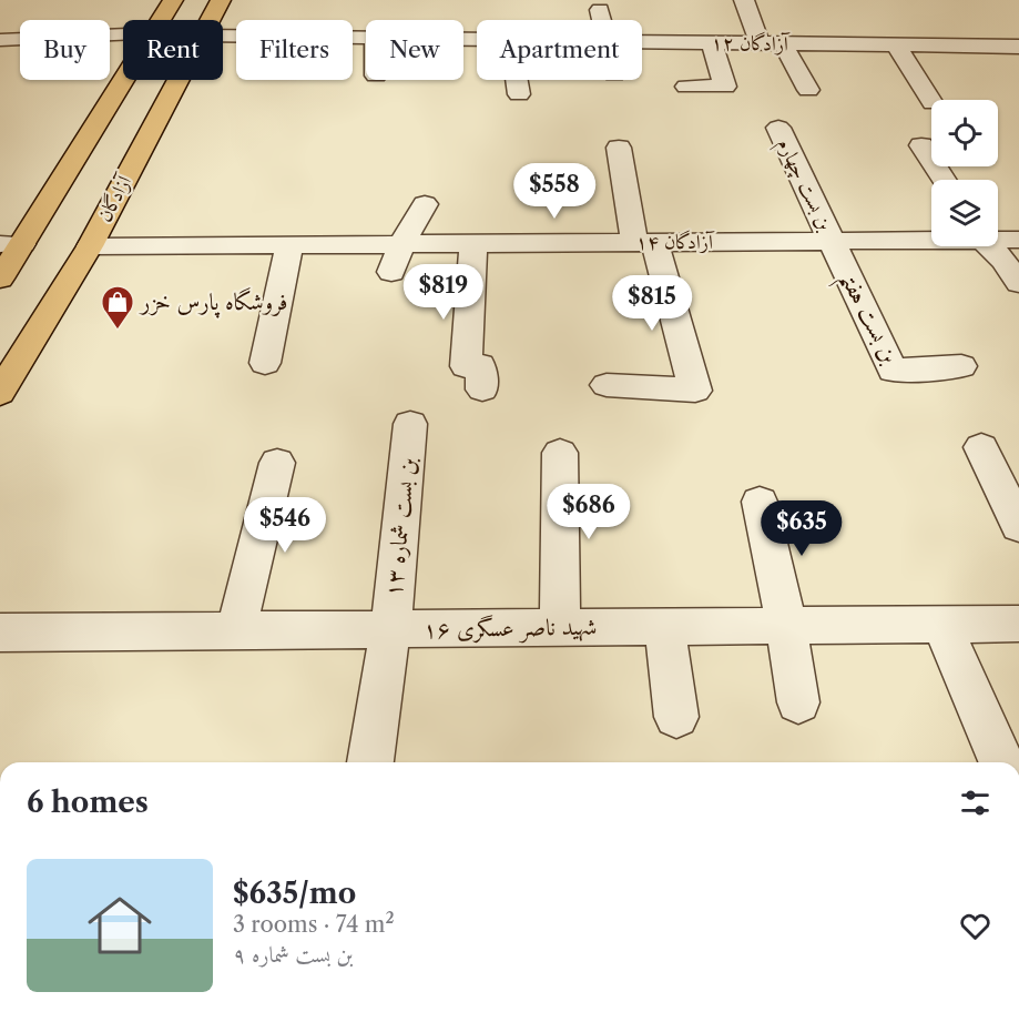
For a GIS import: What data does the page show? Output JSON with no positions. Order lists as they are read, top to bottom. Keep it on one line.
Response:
{"streets":{"main road":["آزادگان"],"street":["۱۲ آزادگان","بن بست چهارم","۱۴ آزادگان","بن بست هفتم","بن بست شماره ۱۳","۱۶ شهید ناصر عسگری"]},"crossings":[["بن بست چهارم","۱۴ آزادگان"],["بن بست چهارم","بن بست هفتم"],["آزادگان","۱۴ آزادگان"],["۱۴ آزادگان","بن بست هفتم"],["بن بست شماره ۱۳","۱۶ شهید ناصر عسگری"]],"places":{"shop":["فروشگاه پارس خزر"]},"page":{"chip":["Buy","Rent","Filters","New","Apartment"],"price":["$558","$819","$815","$686","$546","$635"],"heading":"6 homes","list":[{"name":"$635/mo","note":"3 rooms · 74 m² · بن بست شماره ۹"}]}}
